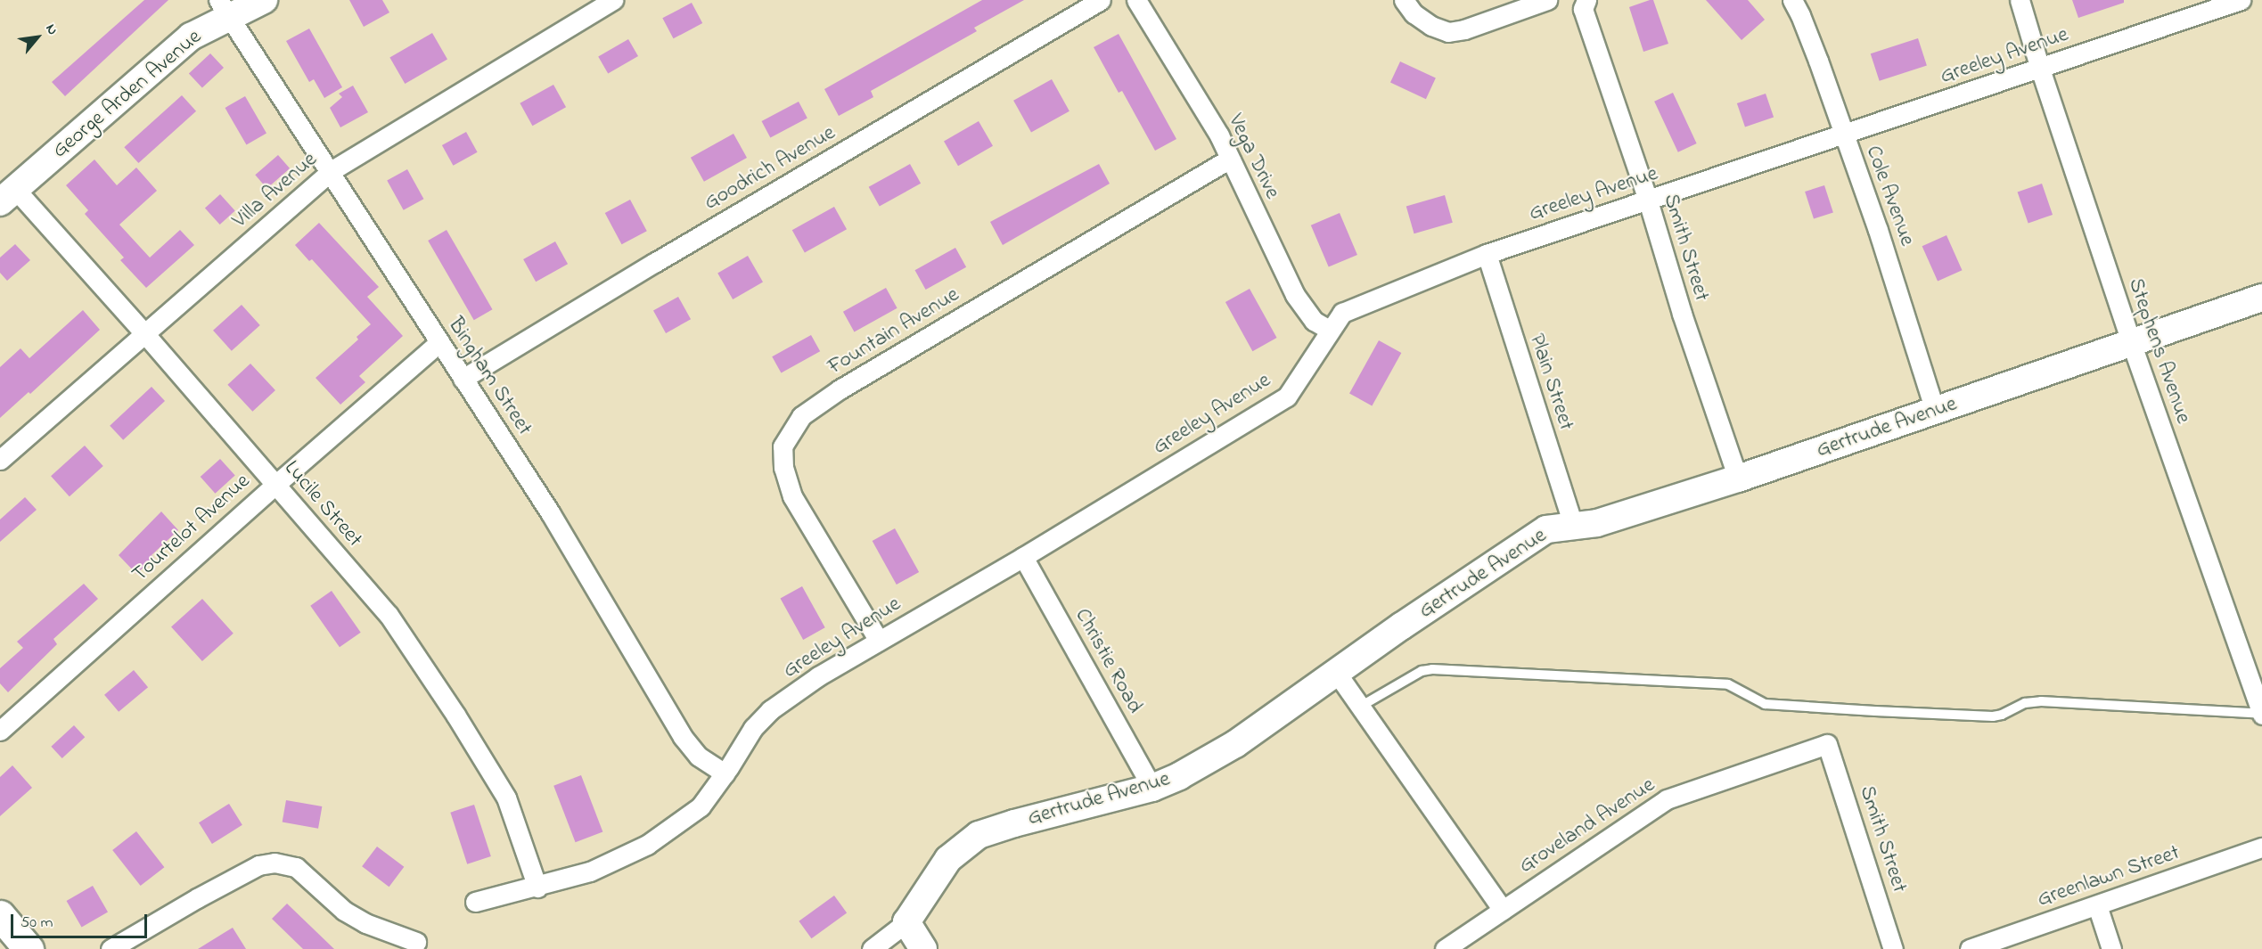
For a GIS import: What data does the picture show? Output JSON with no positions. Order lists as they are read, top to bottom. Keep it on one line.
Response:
{"streets":{"street":["Greeley Avenue","George Arden Avenue","Vega Drive","Goodrich Avenue","Villa Avenue","Cole Avenue","Smith Street","Fountain Avenue","Stephens Avenue","Bingham Street","Plain Street","Gertrude Avenue","Lucile Street","Tourtelot Avenue","Christie Road","Groveland Avenue","Greenlawn Street"]},"crossings":[["Greeley Avenue","Vega Drive"],["Greeley Avenue","Cole Avenue"],["Greeley Avenue","Smith Street"],["Greeley Avenue","Fountain Avenue"],["Greeley Avenue","Stephens Avenue"],["Greeley Avenue","Bingham Street"],["Greeley Avenue","Plain Street"],["Greeley Avenue","Lucile Street"],["Greeley Avenue","Christie Road"],["George Arden Avenue","Bingham Street"],["George Arden Avenue","Lucile Street"],["Vega Drive","Fountain Avenue"],["Goodrich Avenue","Bingham Street"],["Villa Avenue","Bingham Street"],["Villa Avenue","Lucile Street"],["Cole Avenue","Gertrude Avenue"],["Smith Street","Gertrude Avenue"],["Smith Street","Groveland Avenue"],["Stephens Avenue","Gertrude Avenue"],["Bingham Street","Tourtelot Avenue"],["Plain Street","Gertrude Avenue"],["Gertrude Avenue","Christie Road"],["Lucile Street","Tourtelot Avenue"]],"scale_bar":"50 m","north":"top right"}
